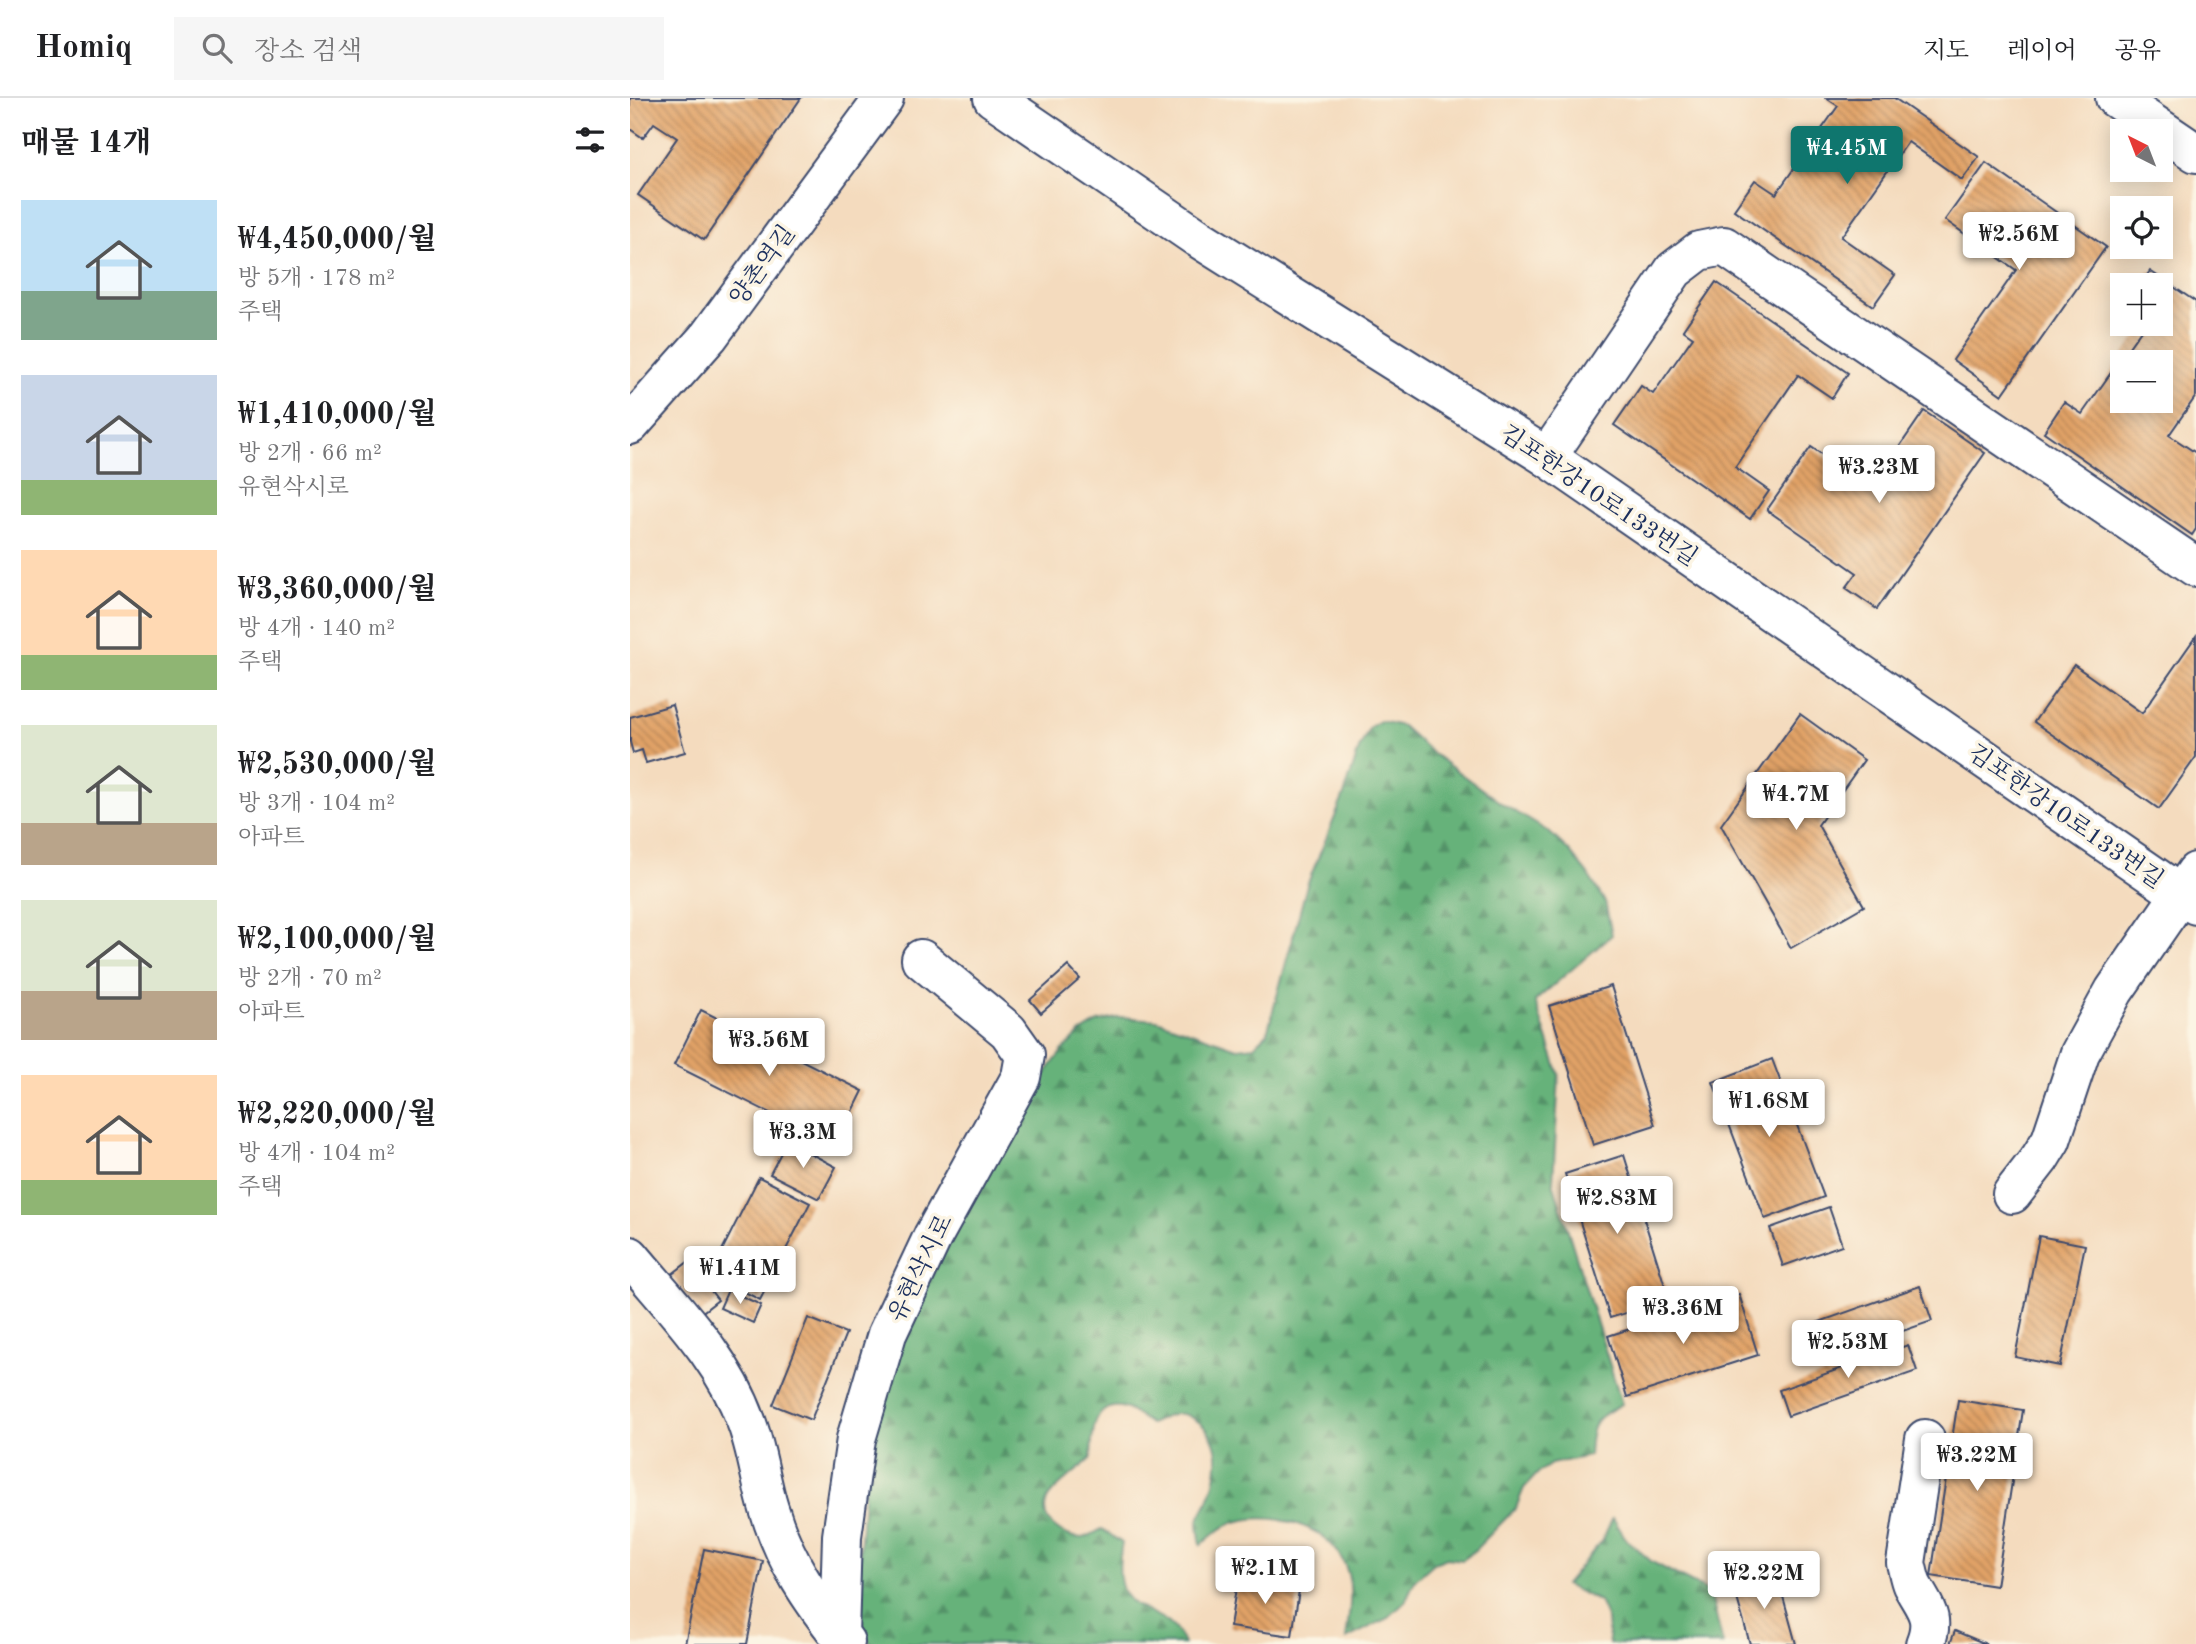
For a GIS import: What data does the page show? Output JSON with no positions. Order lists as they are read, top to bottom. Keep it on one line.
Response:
{"streets":{"street":["양촌역길","김포한강10로133번길","유현삭시로"]},"north":"top left","page":{"header":"Homiq","search":"장소 검색","nav":["지도","레이어","공유"],"heading":"매물 14개","map_buttons":["+","−"],"price":["₩4.45M","₩2.56M","₩3.23M","₩4.7M","₩3.56M","₩1.68M","₩3.3M","₩2.83M","₩1.41M","₩3.36M","₩2.53M","₩3.22M","₩2.1M","₩2.22M"],"list":[{"name":"₩4,450,000/월","note":"방 5개 · 178 m² · 주택"},{"name":"₩1,410,000/월","note":"방 2개 · 66 m² · 유현삭시로"},{"name":"₩3,360,000/월","note":"방 4개 · 140 m² · 주택"},{"name":"₩2,530,000/월","note":"방 3개 · 104 m² · 아파트"},{"name":"₩2,100,000/월","note":"방 2개 · 70 m² · 아파트"},{"name":"₩2,220,000/월","note":"방 4개 · 104 m² · 주택"}]}}
